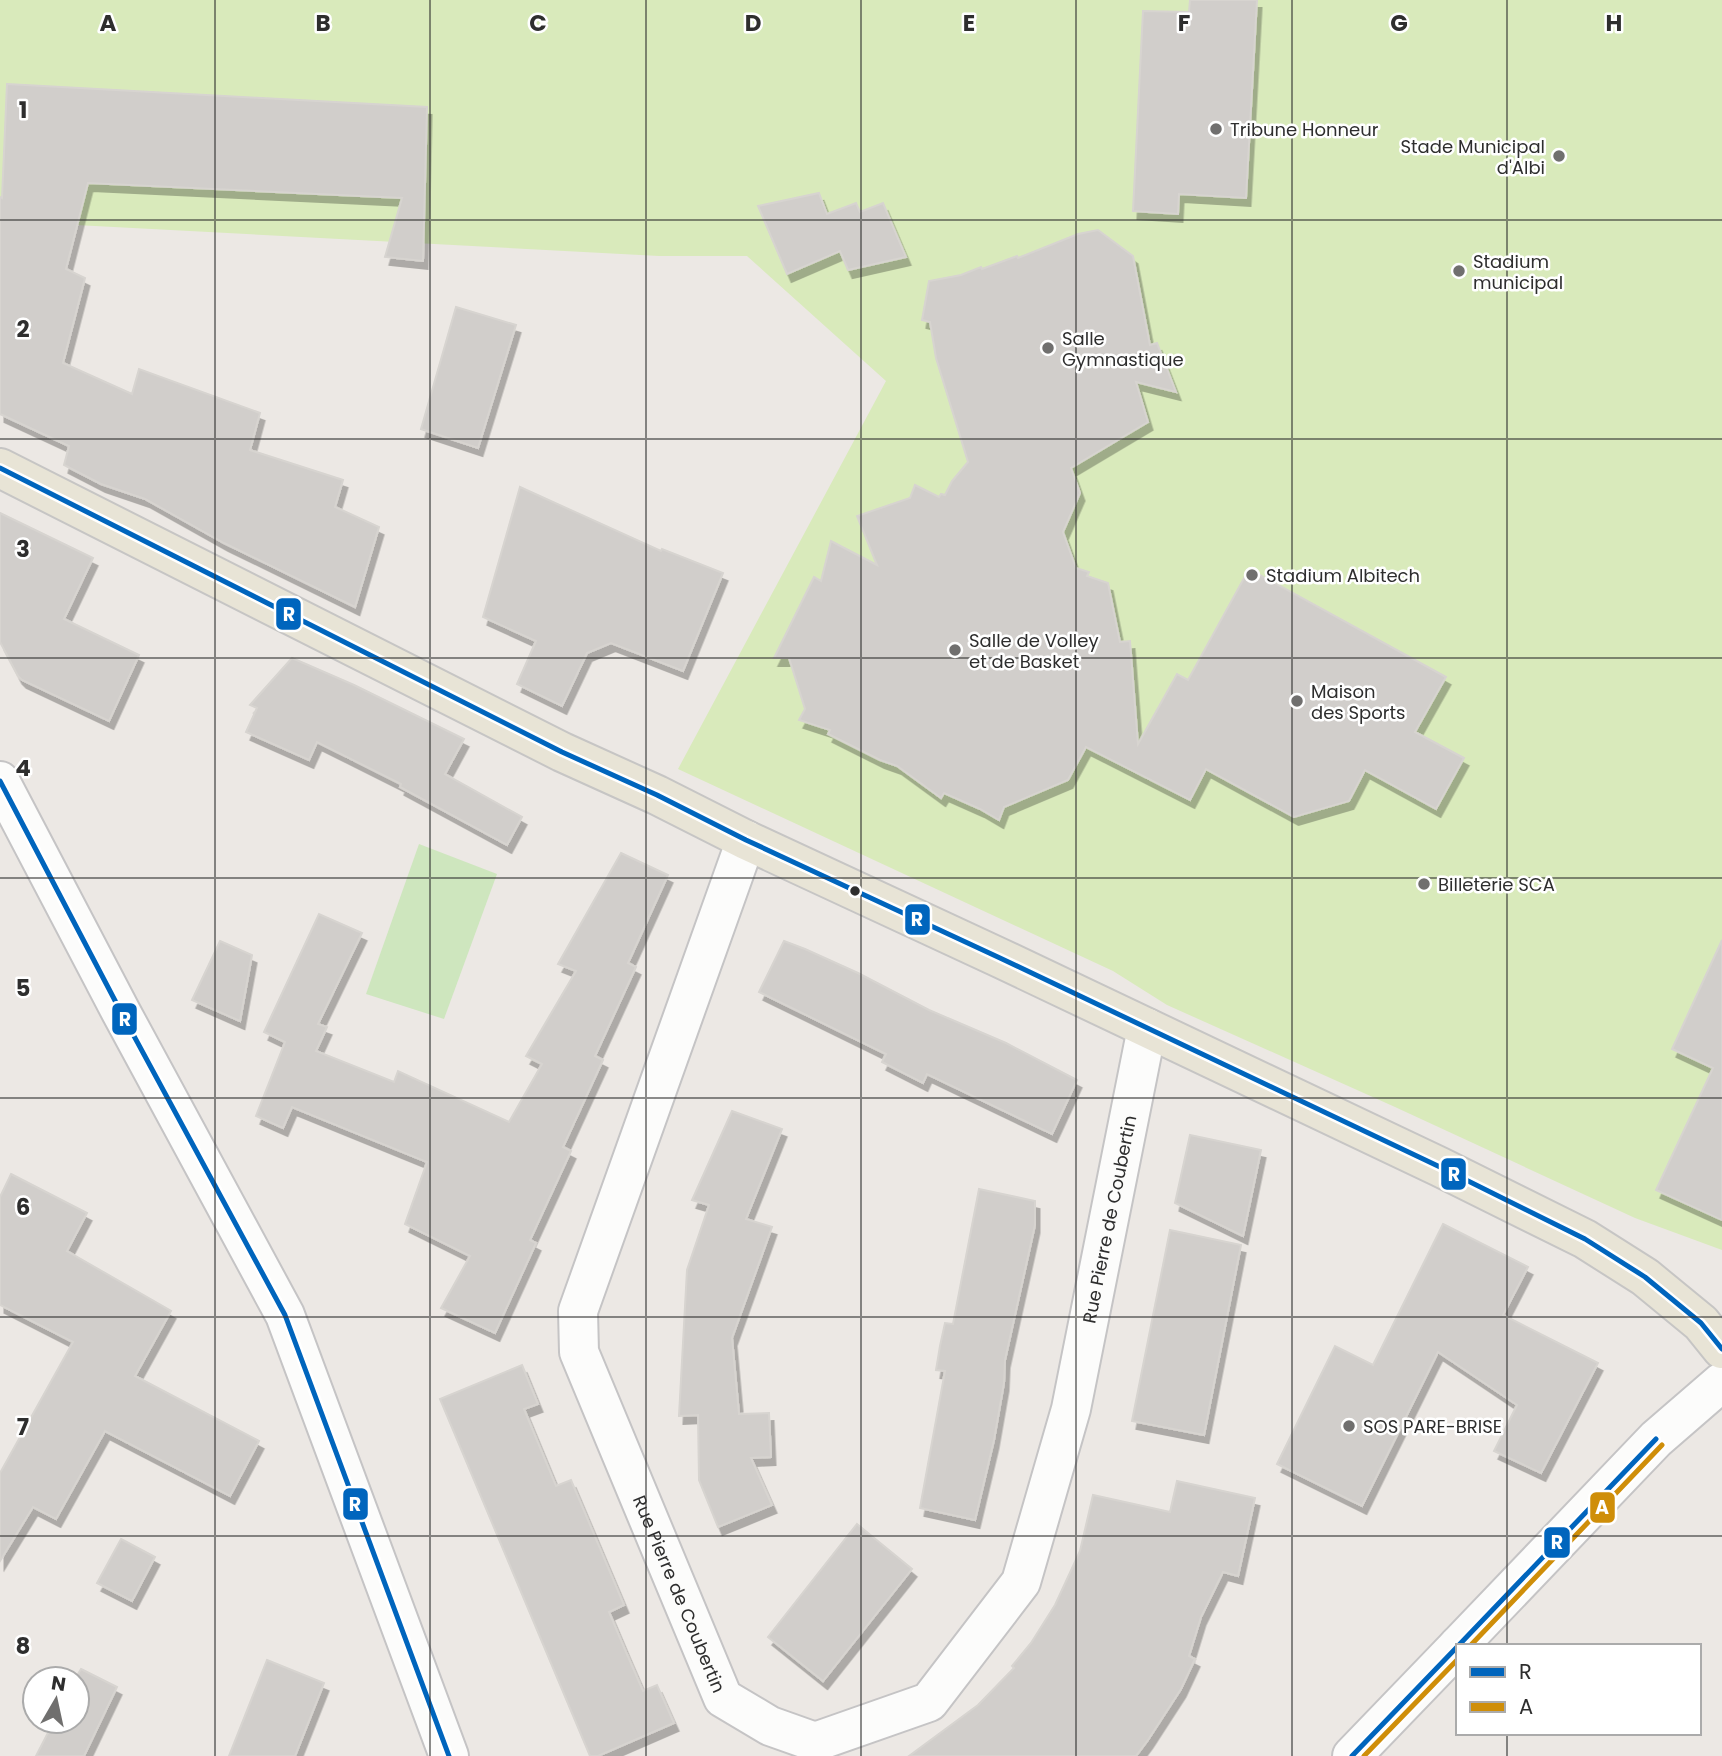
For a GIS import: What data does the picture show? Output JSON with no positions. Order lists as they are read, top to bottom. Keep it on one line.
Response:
{"streets":{"street":["Rue Pierre de Coubertin"]},"places":["Tribune Honneur","Stade Municipal d'Albi","Stadium municipal","Salle Gymnastique","Stadium Albitech","Salle de Volley et de Basket","Maison des Sports","Billeterie SCA","SOS PARE-BRISE"],"lines":["transit line R","transit line A"],"legend":["R","A"],"north":"top","grid":{"columns":["A","B","C","D","E","F","G","H"],"rows":["1","2","3","4","5","6","7","8"]}}
